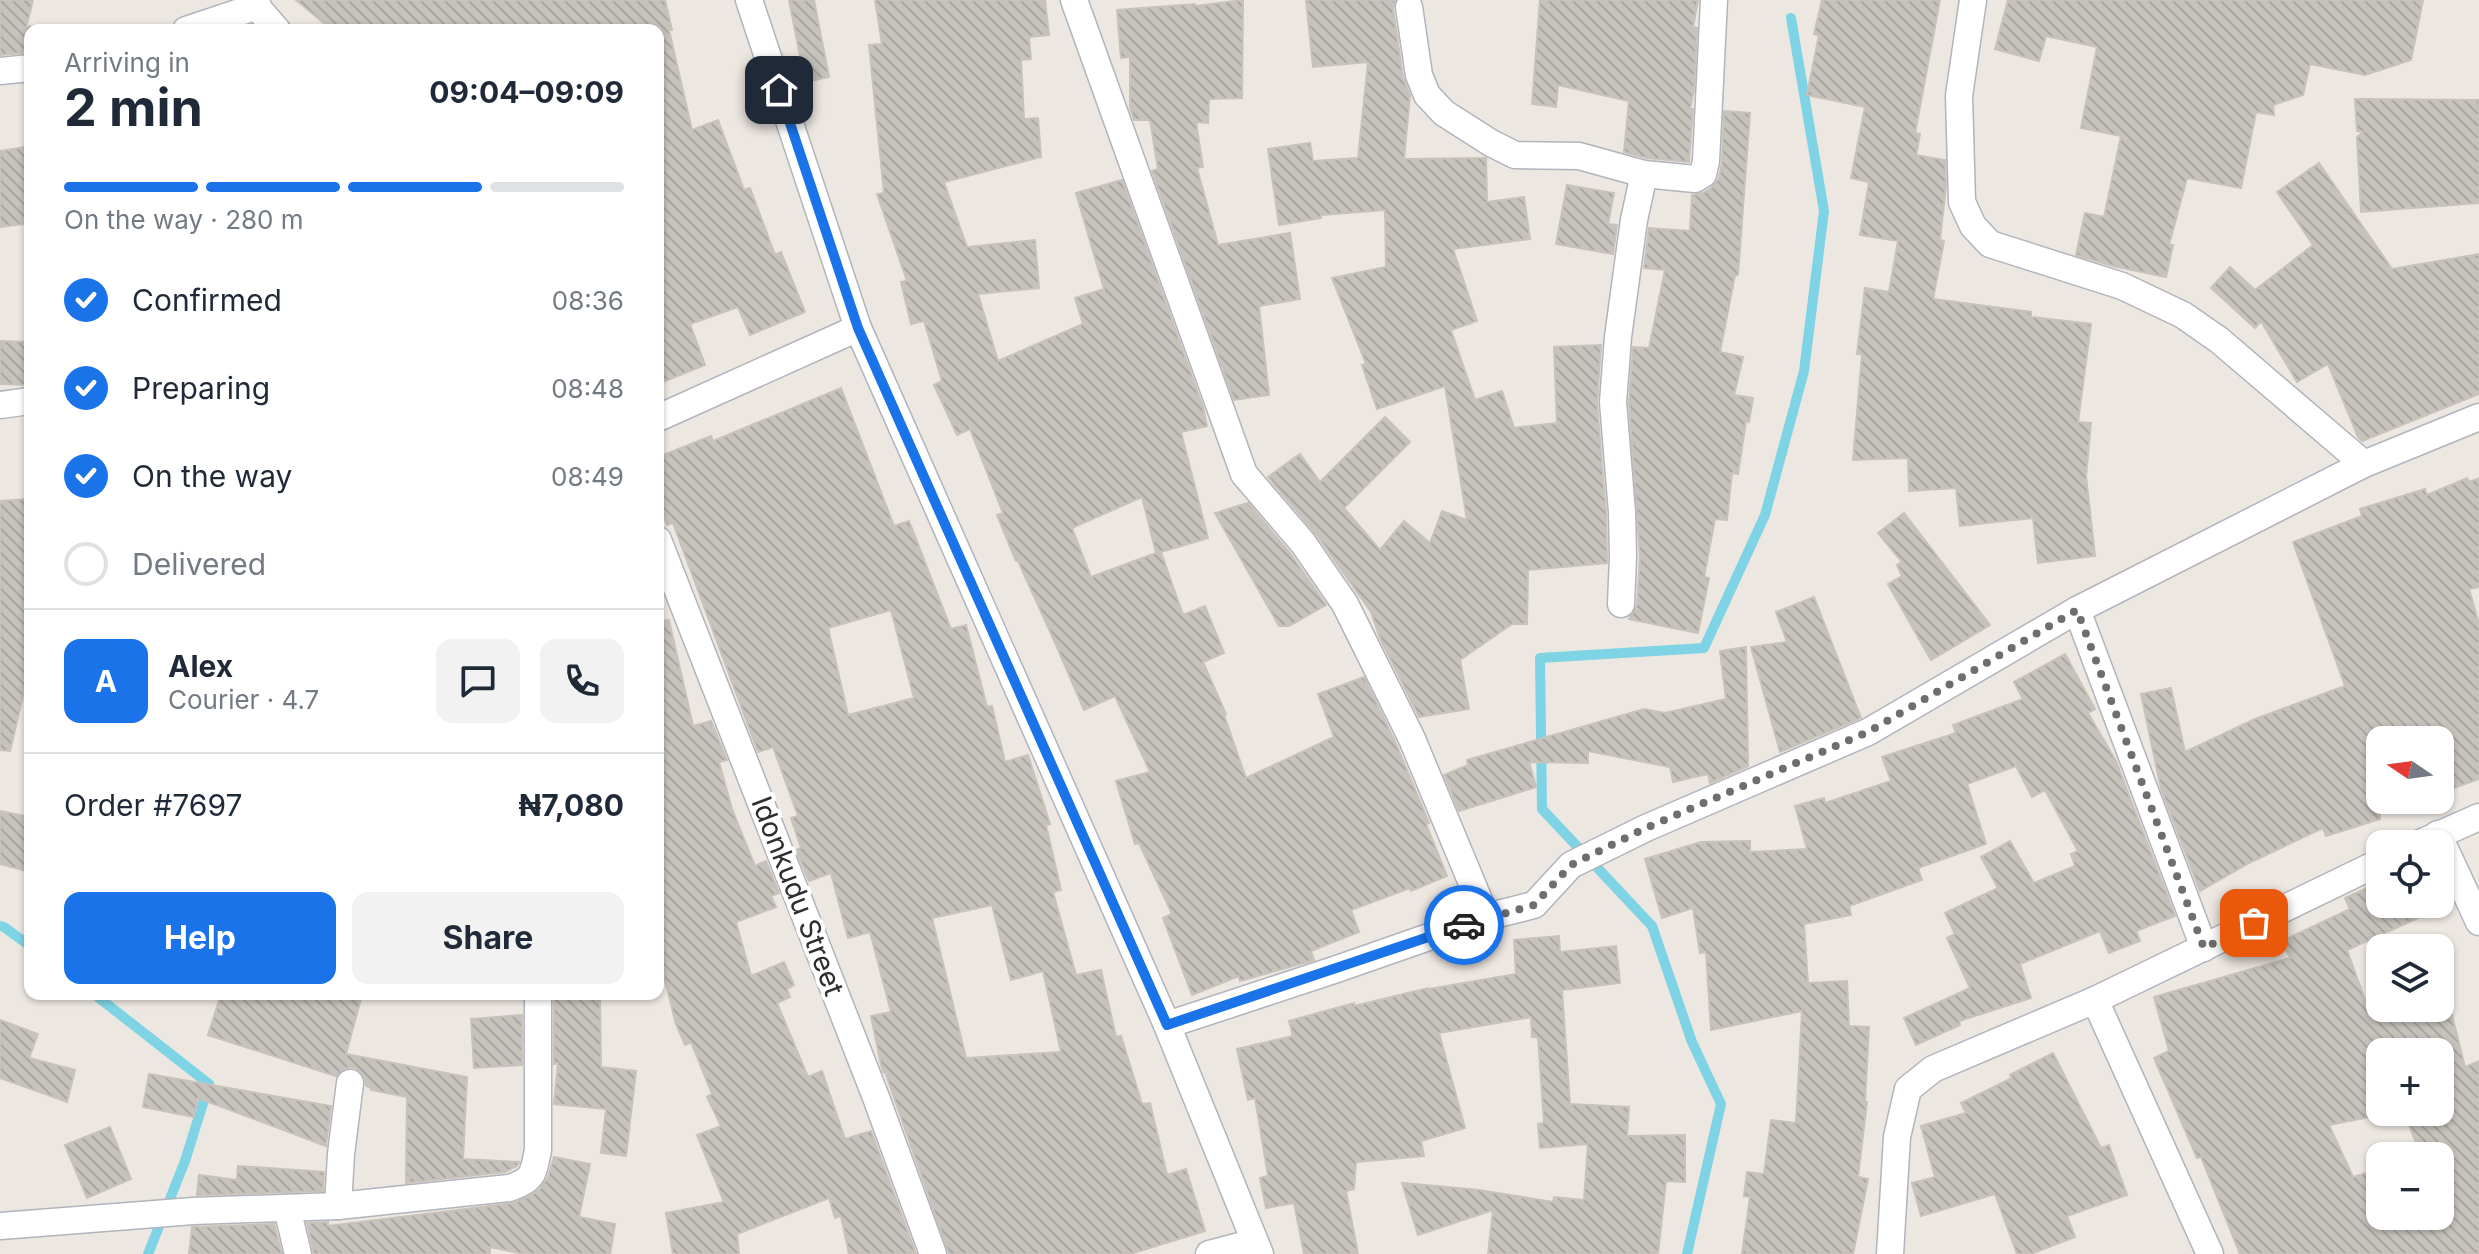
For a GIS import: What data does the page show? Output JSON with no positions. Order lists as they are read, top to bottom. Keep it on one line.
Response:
{"streets":{"street":["Idonkudu Street"]},"north":"left","page":{"heading":["2 min","Arriving in","09:04–09:09"],"panel":["Alex","Courier · 4.7","Order #7697","₦7,080"],"bar":"On the way · 280 m","list":[["Confirmed","08:36"],["Preparing","08:48"],["On the way","08:49"],"Delivered"],"round":"A","map_buttons":["+","−"],"buttons":["Help","Share"]}}
